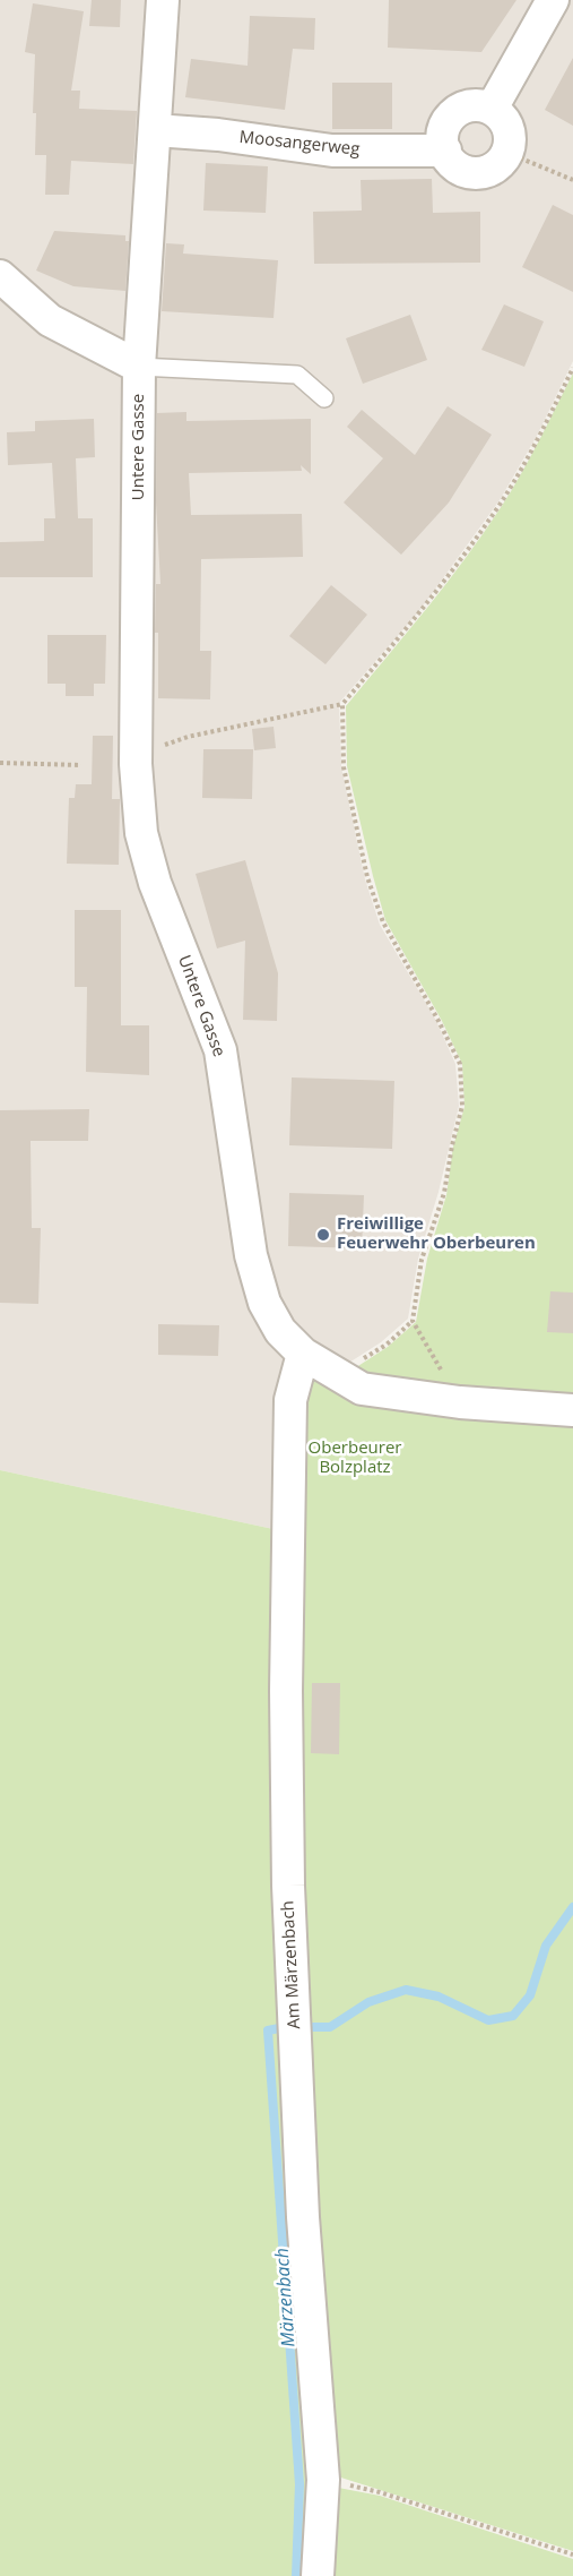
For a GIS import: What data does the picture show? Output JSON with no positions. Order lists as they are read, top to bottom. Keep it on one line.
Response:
{"streets":{"street":["Moosangerweg","Untere Gasse","Am Märzenbach"]},"crossings":[["Moosangerweg","Untere Gasse"],["Untere Gasse","Am Märzenbach"]],"water":["Märzenbach"],"parks":["Oberbeurer Bolzplatz"],"places":["Freiwillige Feuerwehr Oberbeuren"]}
